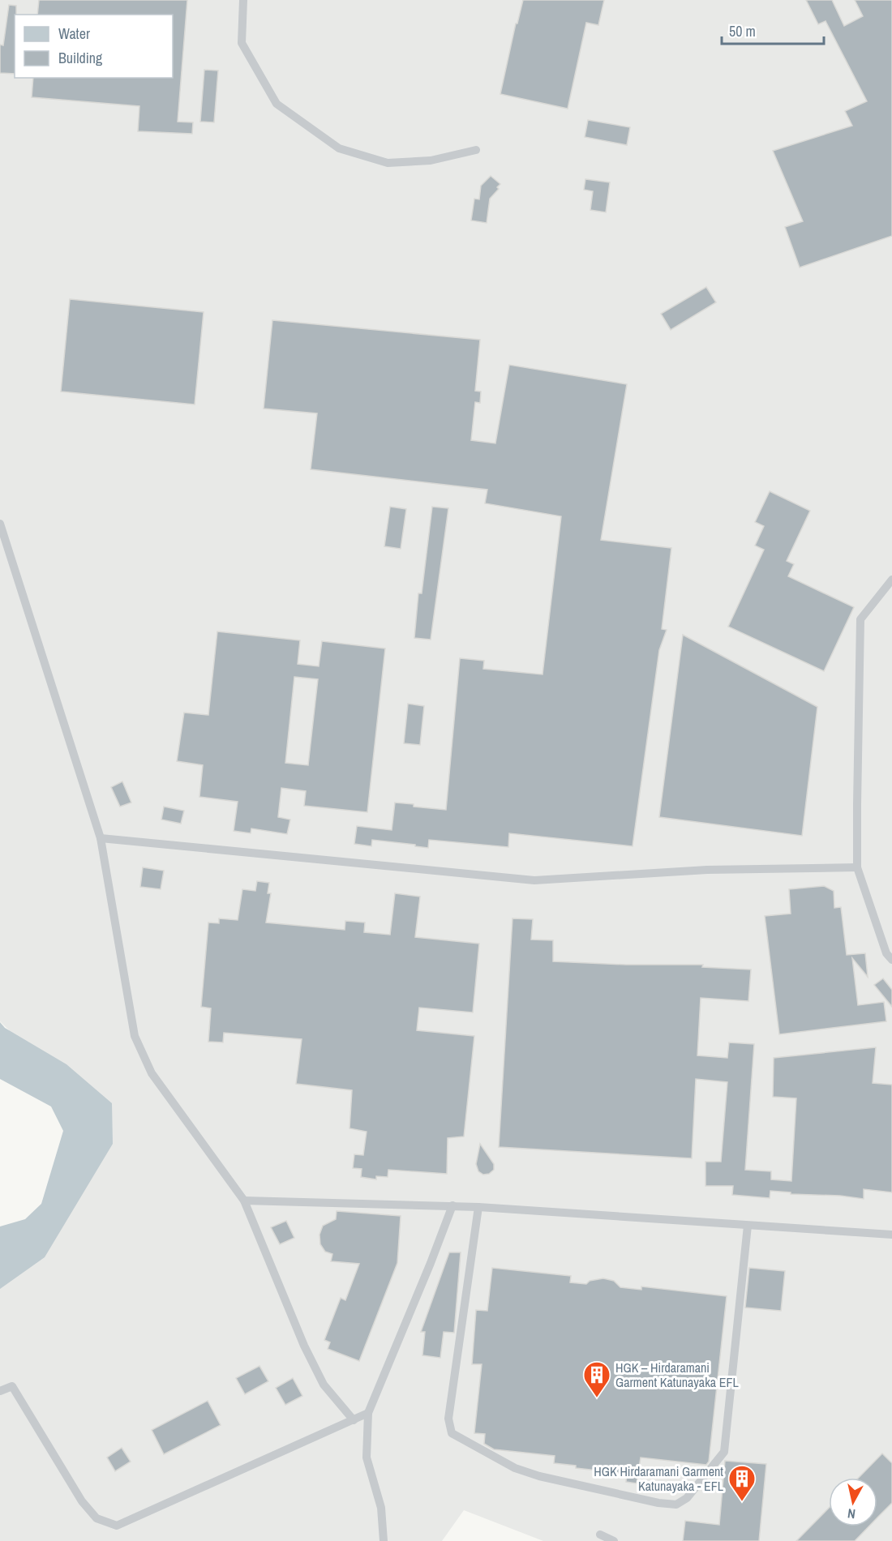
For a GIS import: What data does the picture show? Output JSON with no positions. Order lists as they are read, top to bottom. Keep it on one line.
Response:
{"places":{"building":["HGK – Hirdaramani Garment Katunayaka EFL","HGK Hirdaramani Garment Katunayaka - EFL"]},"legend":["Water","Building"],"scale_bar":"50 m","north":"bottom"}
